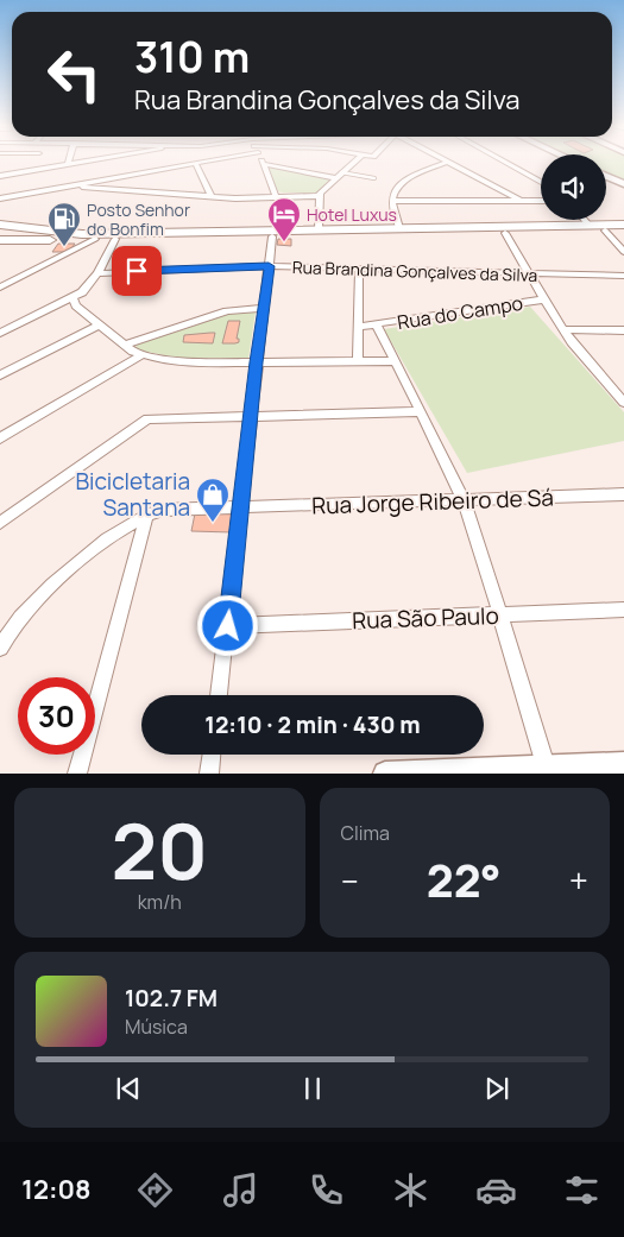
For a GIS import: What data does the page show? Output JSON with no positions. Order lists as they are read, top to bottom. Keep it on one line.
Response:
{"streets":{"street":["Rua Brandina Gonçalves da Silva","Rua do Campo","Rua Jorge Ribeiro de Sá","Rua São Paulo"]},"crossings":[["Rua do Campo","Rua Jorge Ribeiro de Sá"],["Rua do Campo","Rua São Paulo"]],"places":{"hotel":["Hotel Luxus"],"fuel station":["Posto Senhor do Bonfim"],"shop":["Bicicletaria Santana"]},"page":{"turn":["310 m","Rua Brandina Gonçalves da Silva"],"limit":"30","trip":"12:10 · 2 min · 430 m","tile":[["20","km/h"],"Clima"],"heat":["−","22°","+"],"song":["102.7 FM","Música"],"tabs":"12:08"}}
